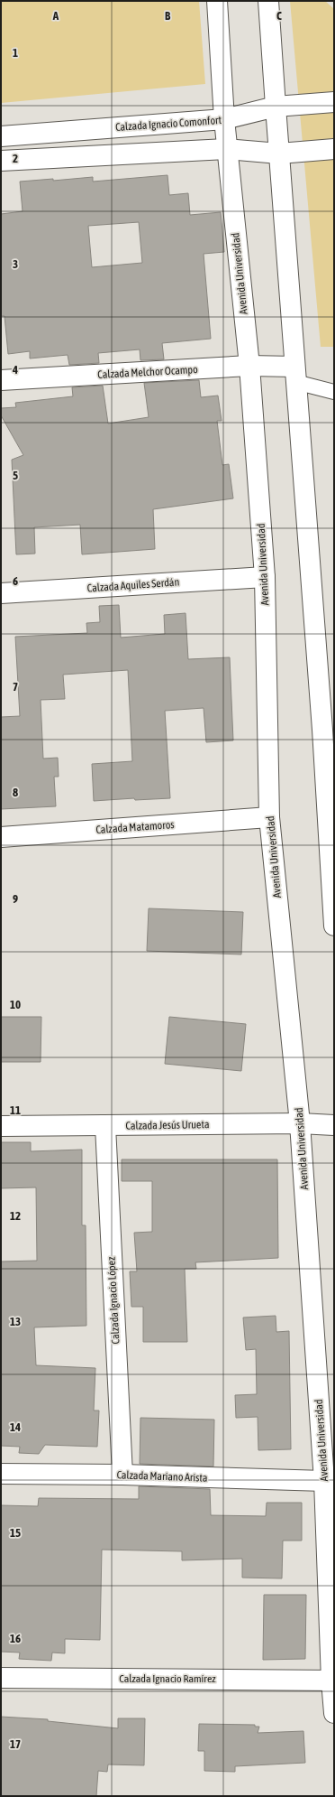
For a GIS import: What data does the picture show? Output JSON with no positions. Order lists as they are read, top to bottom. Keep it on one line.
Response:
{"streets":{"main road":["Calzada Ignacio Comonfort","Avenida Universidad","Calzada Melchor Ocampo","Calzada Aquiles Serdán","Calzada Matamoros","Calzada Jesús Urueta","Calzada Ignacio López","Calzada Mariano Arista","Calzada Ignacio Ramírez"]},"crossings":[["Calzada Ignacio Comonfort","Avenida Universidad"],["Avenida Universidad","Calzada Melchor Ocampo"],["Avenida Universidad","Calzada Aquiles Serdán"],["Avenida Universidad","Calzada Matamoros"],["Avenida Universidad","Calzada Jesús Urueta"],["Avenida Universidad","Calzada Mariano Arista"],["Avenida Universidad","Calzada Ignacio Ramírez"],["Calzada Jesús Urueta","Calzada Ignacio López"],["Calzada Ignacio López","Calzada Mariano Arista"]],"grid":{"columns":["A","B","C"],"rows":["1","2","3","4","5","6","7","8","9","10","11","12","13","14","15","16","17"]}}
